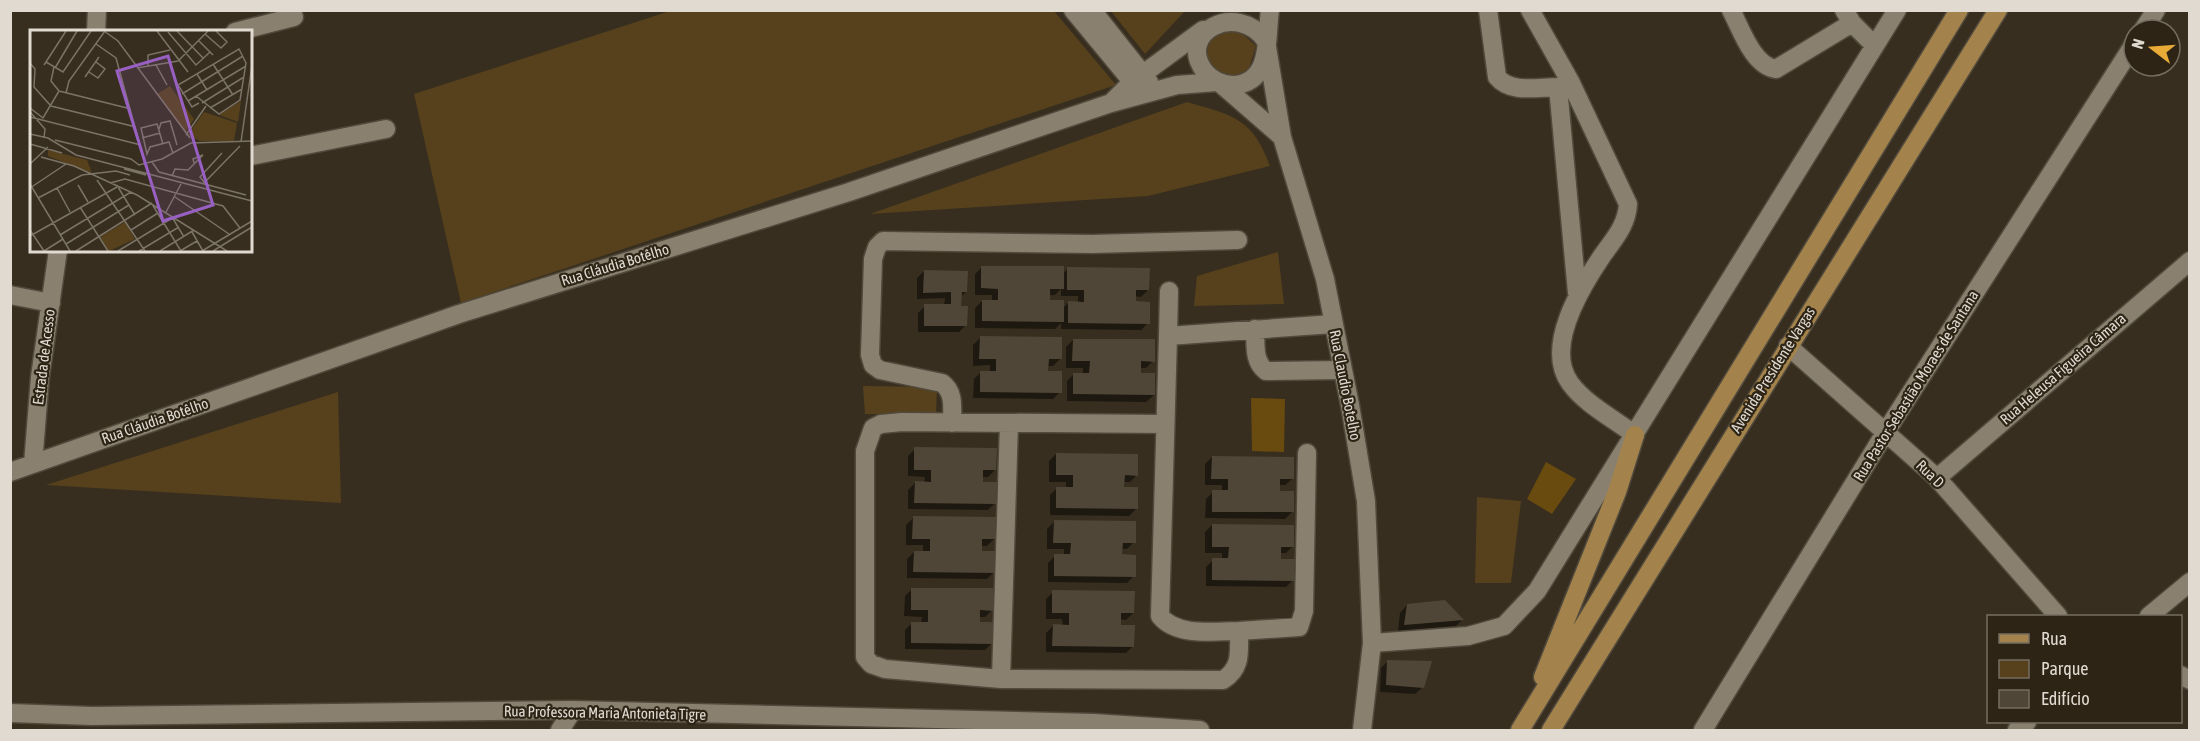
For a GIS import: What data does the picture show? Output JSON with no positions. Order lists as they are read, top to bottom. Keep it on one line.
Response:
{"streets":{"main road":["Avenida Presidente Vargas"],"street":["Rua Cláudia Botêlho","Estrada de Acesso","Rua Heleusa Figueira Câmara","Rua Claudio Botelho","Rua Pastor Sebastião Moraes de Santana","Rua D","Rua Professora Maria Antonieta Tigre"]},"crossings":[["Rua Cláudia Botêlho","Estrada de Acesso"],["Rua Cláudia Botêlho","Rua Claudio Botelho"],["Rua Heleusa Figueira Câmara","Rua D"],["Avenida Presidente Vargas","Rua D"],["Rua Pastor Sebastião Moraes de Santana","Rua D"]],"legend":["Rua","Parque","Edifício"],"north":"left"}
